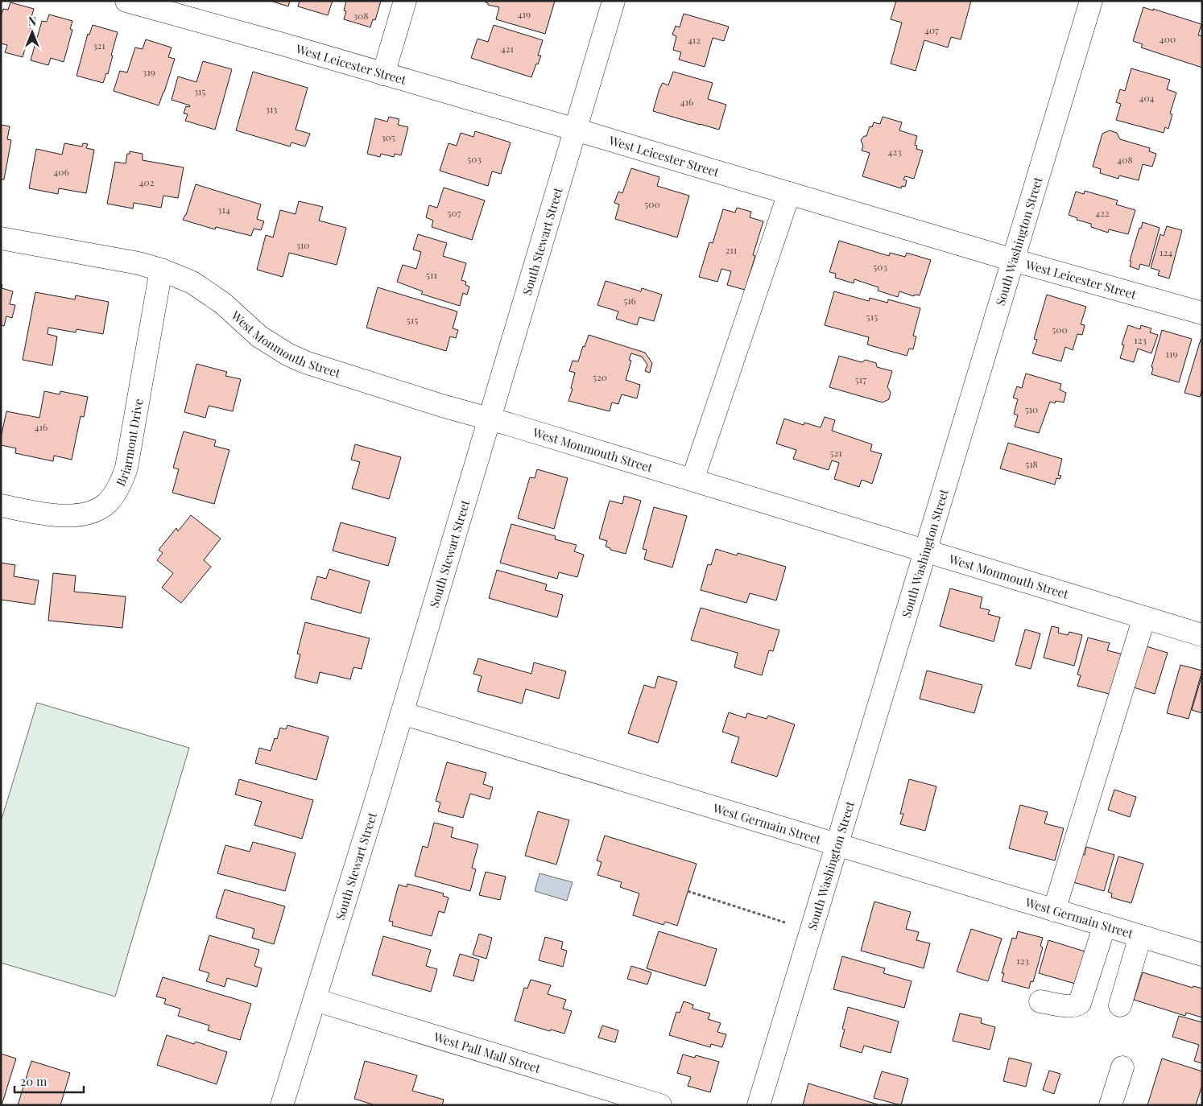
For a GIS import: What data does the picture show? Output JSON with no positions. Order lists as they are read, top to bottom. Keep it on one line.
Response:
{"streets":{"street":["West Leicester Street","South Stewart Street","South Washington Street","West Monmouth Street","Briarmont Drive","West Germain Street","West Pall Mall Street"]},"crossings":[["West Leicester Street","South Stewart Street"],["West Leicester Street","South Washington Street"],["South Stewart Street","West Monmouth Street"],["South Stewart Street","West Germain Street"],["South Stewart Street","West Pall Mall Street"],["South Washington Street","West Monmouth Street"],["South Washington Street","West Germain Street"],["West Monmouth Street","Briarmont Drive"]],"house_numbers":["419","308","407","400","412","321","421","319","315","404","416","313","305","423","503","408","406","402","500","314","507","422","310","211","124","503","511","516","515","515","500","123","119","520","517","510","416","521","518","123"],"scale_bar":"20 m","north":"top"}
